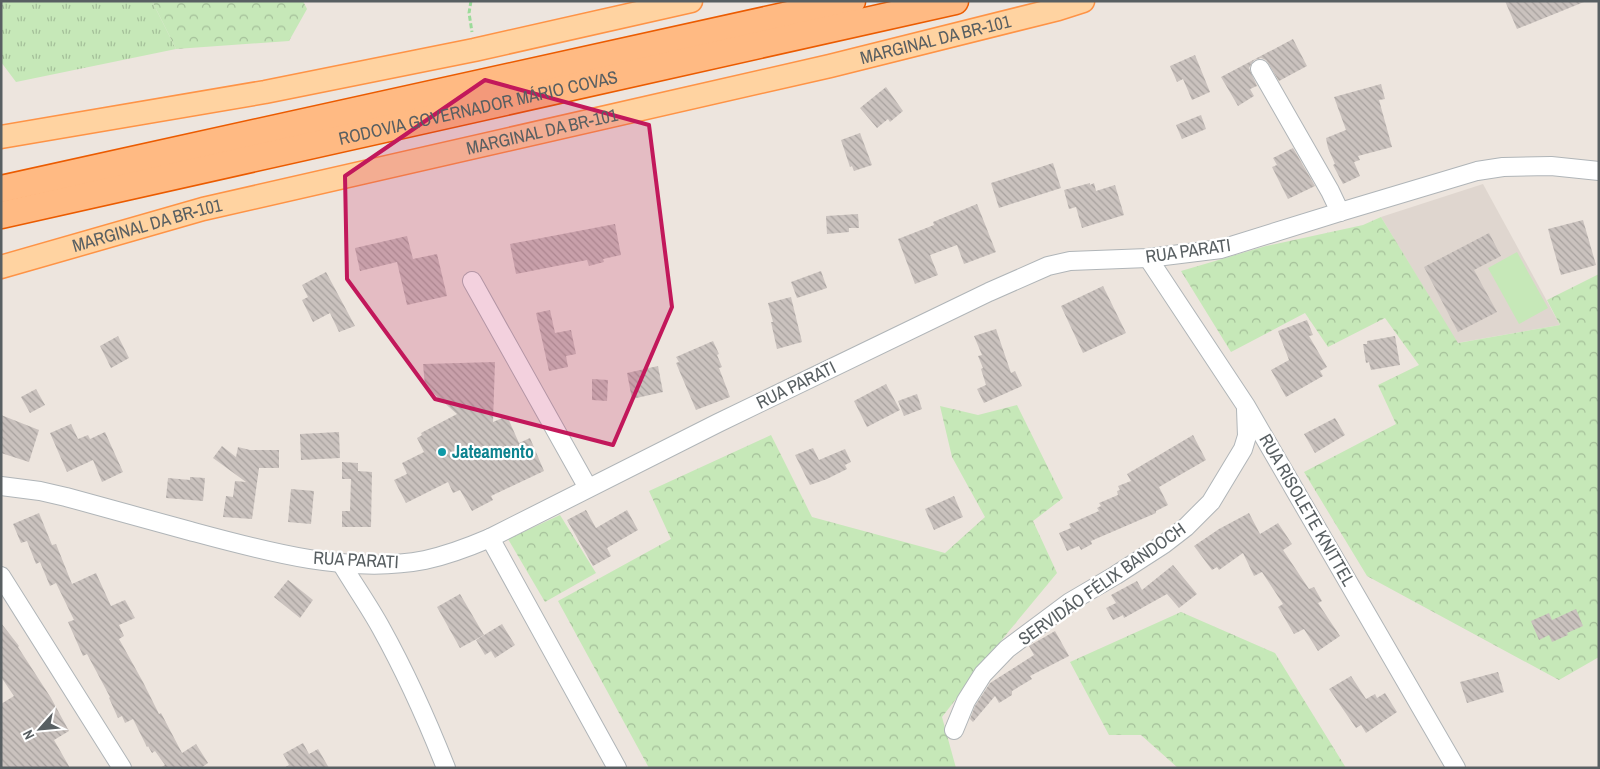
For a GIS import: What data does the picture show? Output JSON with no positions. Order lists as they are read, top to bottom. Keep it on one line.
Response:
{"streets":{"highway":["RODOVIA GOVERNADOR MÁRIO COVAS"],"main road":["MARGINAL DA BR-101"],"street":["RUA PARATI","RUA RISOLETE KNITTEL","SERVIDÃO FÉLIX BANDOCH"]},"crossings":[["RUA PARATI","RUA RISOLETE KNITTEL"],["RUA RISOLETE KNITTEL","SERVIDÃO FÉLIX BANDOCH"]],"places":["Jateamento"],"north":"bottom left"}
